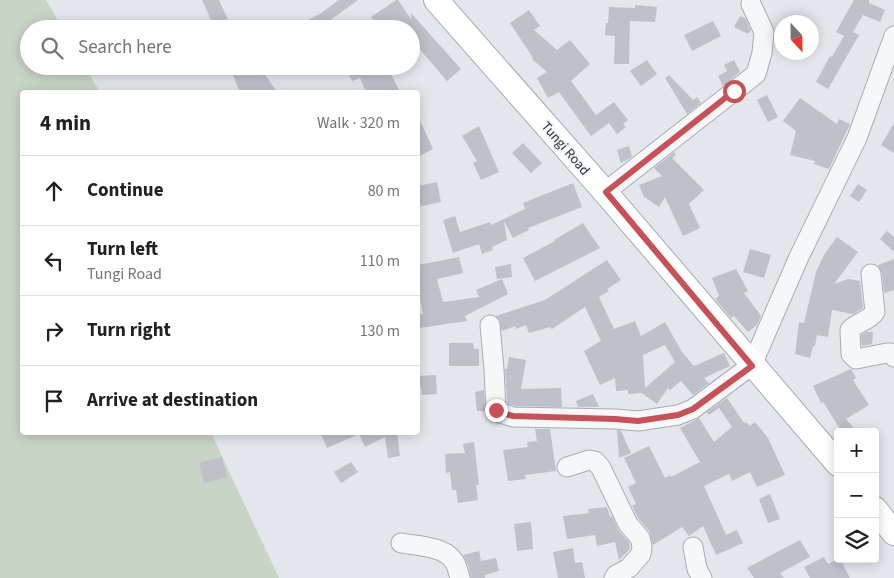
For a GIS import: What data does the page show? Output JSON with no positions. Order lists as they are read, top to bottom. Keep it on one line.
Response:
{"streets":{"main road":["Tungi Road"]},"north":"bottom","page":{"search":"Search here","heading":["4 min","Walk · 320 m"],"list":[["Continue","80 m"],["Turn left","Tungi Road","110 m"],["Turn right","130 m"],"Arrive at destination"],"map_buttons":["+","−"]}}
